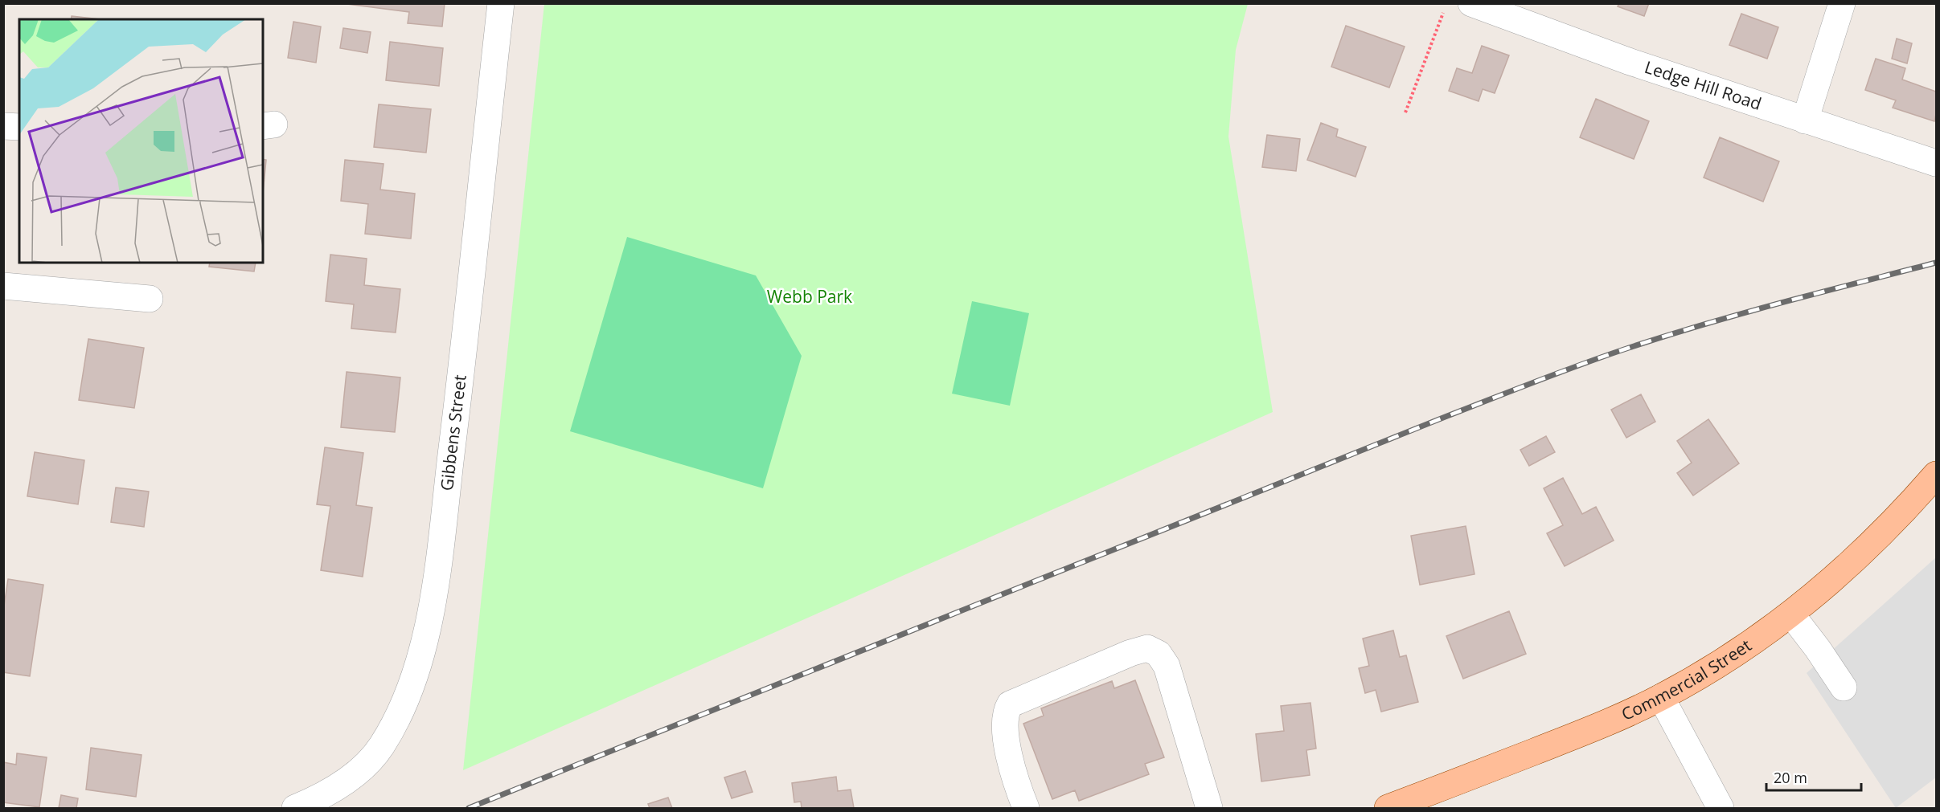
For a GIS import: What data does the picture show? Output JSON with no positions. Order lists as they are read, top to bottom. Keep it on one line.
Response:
{"streets":{"main road":["Commercial Street"],"street":["Ledge Hill Road","Gibbens Street"]},"parks":["Webb Park"],"scale_bar":"20 m"}
